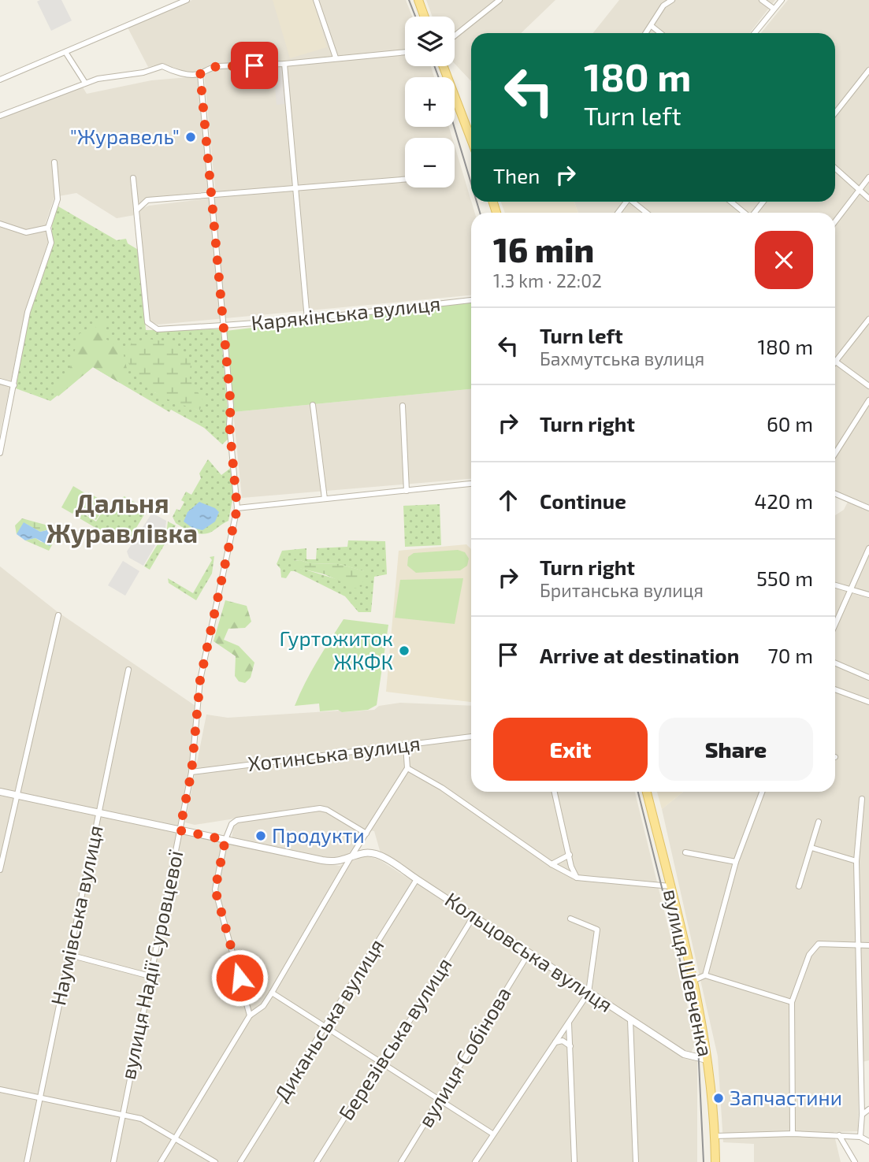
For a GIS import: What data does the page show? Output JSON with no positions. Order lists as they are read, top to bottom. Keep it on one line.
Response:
{"streets":{"main road":["вулиця Шевченка"],"street":["Карякінська вулиця","Хотинська вулиця","Наумівська вулиця","Кольцовська вулиця","вулиця Надії Суровцевої","Диканьська вулиця","Березівська вулиця","вулиця Собінова"]},"crossings":[["Карякінська вулиця","вулиця Надії Суровцевої"],["Хотинська вулиця","вулиця Надії Суровцевої"],["Наумівська вулиця","Кольцовська вулиця"],["Кольцовська вулиця","вулиця Надії Суровцевої"],["Кольцовська вулиця","вулиця Шевченка"],["Кольцовська вулиця","Диканьська вулиця"],["Кольцовська вулиця","Березівська вулиця"],["Кольцовська вулиця","вулиця Собінова"]],"districts":["Дальня Журавлівка"],"places":["\"Журавель\"","Гуртожиток ЖКФК","Продукти","Запчастини"],"page":{"map_buttons":["+","−"],"turn":["180 m","Turn left"],"then":"Then","heading":["16 min","1.3 km · 22:02"],"list":[{"name":"Turn left","note":"Бахмутська вулиця","value":"180 m"},{"name":"Turn right","value":"60 m"},{"name":"Continue","value":"420 m"},{"name":"Turn right","note":"Британська вулиця","value":"550 m"},{"name":"Arrive at destination","value":"70 m"}],"buttons":["Exit","Share"]}}
